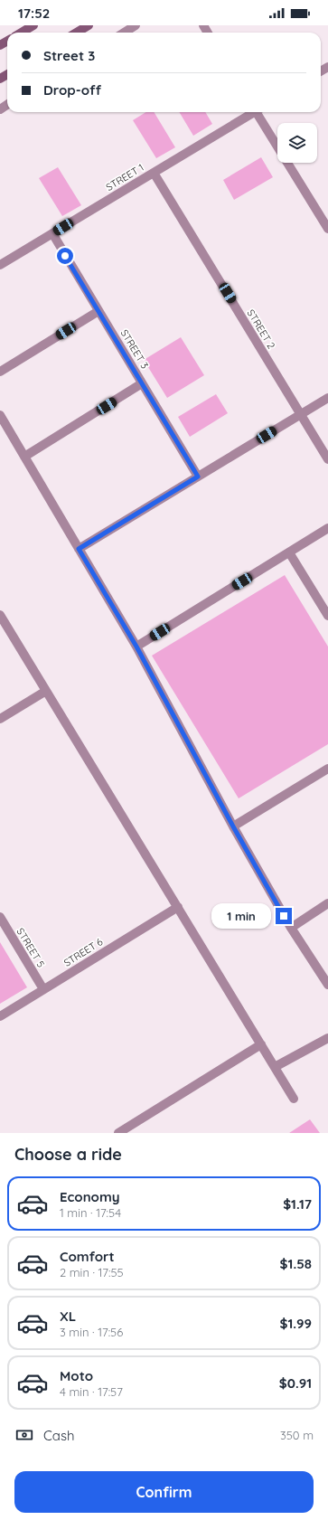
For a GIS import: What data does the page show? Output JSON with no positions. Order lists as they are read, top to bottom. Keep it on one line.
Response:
{"streets":{"street":["STREET 1","STREET 2","STREET 3","STREET 5","STREET 6"]},"crossings":[["STREET 1","STREET 2"],["STREET 1","STREET 3"],["STREET 5","STREET 6"]],"page":{"status":"17:52","banner":["Street 3","Drop-off"],"bubble":"1 min","heading":"Choose a ride","list":[{"name":"Economy","note":"1 min · 17:54","value":"$1.17"},{"name":"Comfort","note":"2 min · 17:55","value":"$1.58"},{"name":"XL","note":"3 min · 17:56","value":"$1.99"},{"name":"Moto","note":"4 min · 17:57","value":"$0.91"}],"pay":["Cash","350 m"],"buttons":"Confirm"}}
